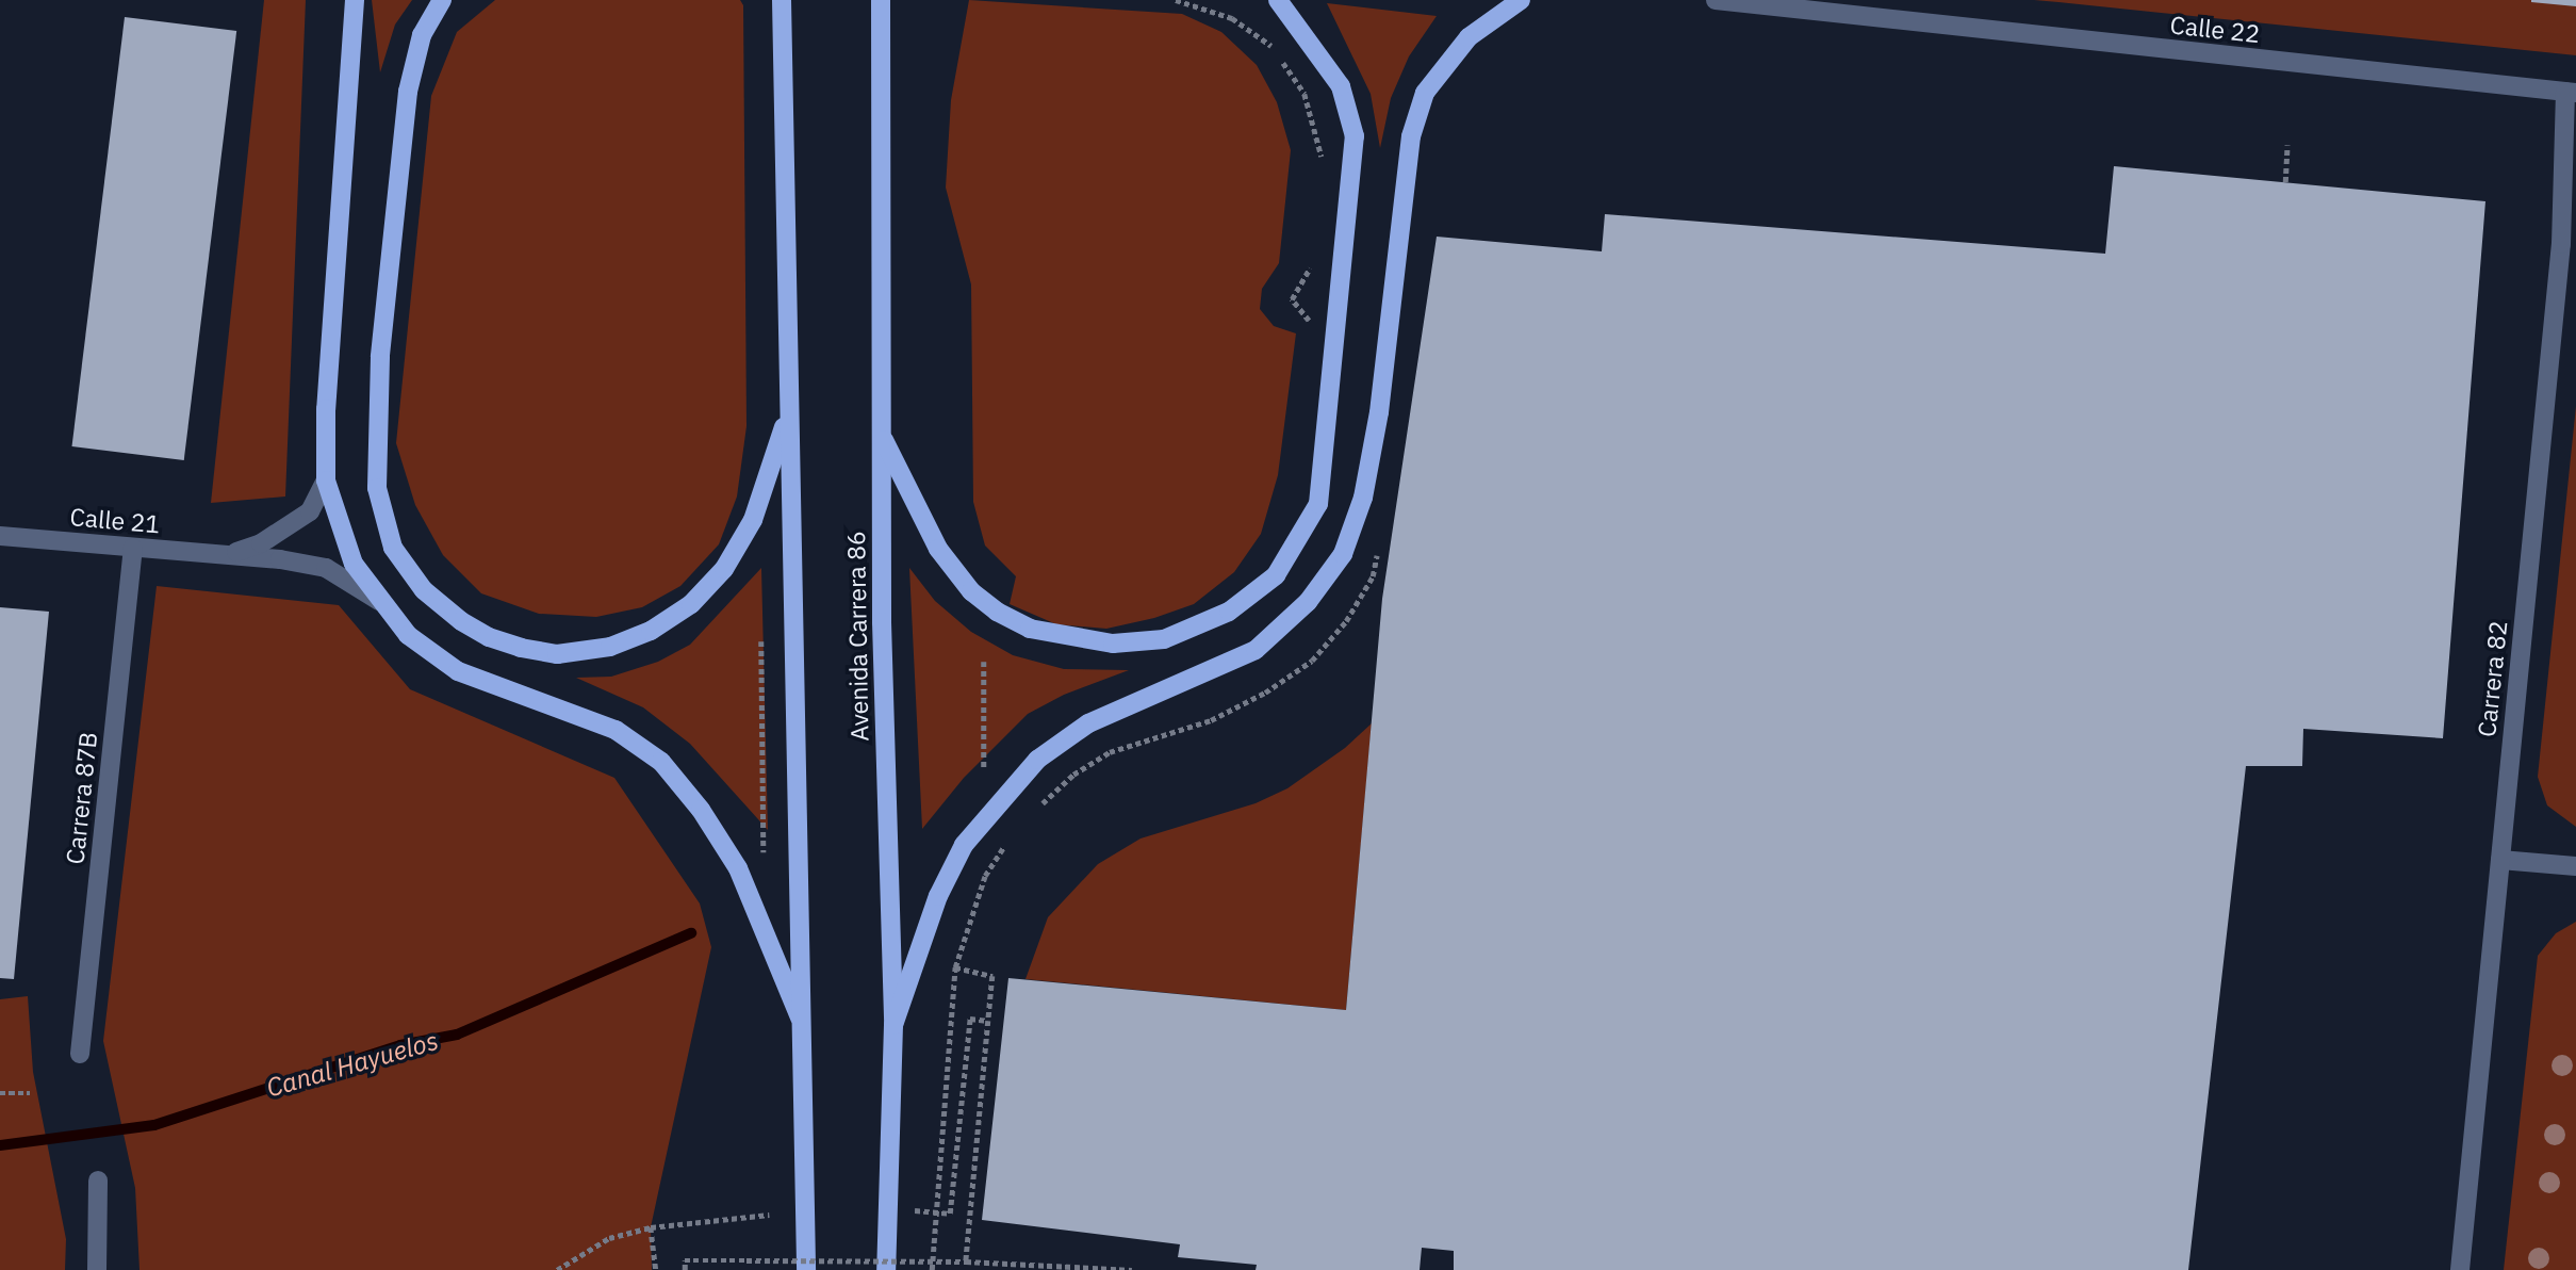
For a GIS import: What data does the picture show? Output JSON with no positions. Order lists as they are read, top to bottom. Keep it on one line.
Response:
{"streets":{"main road":["Avenida Carrera 86"],"street":["Calle 22","Calle 21","Carrera 82","Carrera 87B"]},"crossings":[["Calle 22","Carrera 82"],["Calle 21","Carrera 87B"]],"water":["Canal Hayuelos"]}
